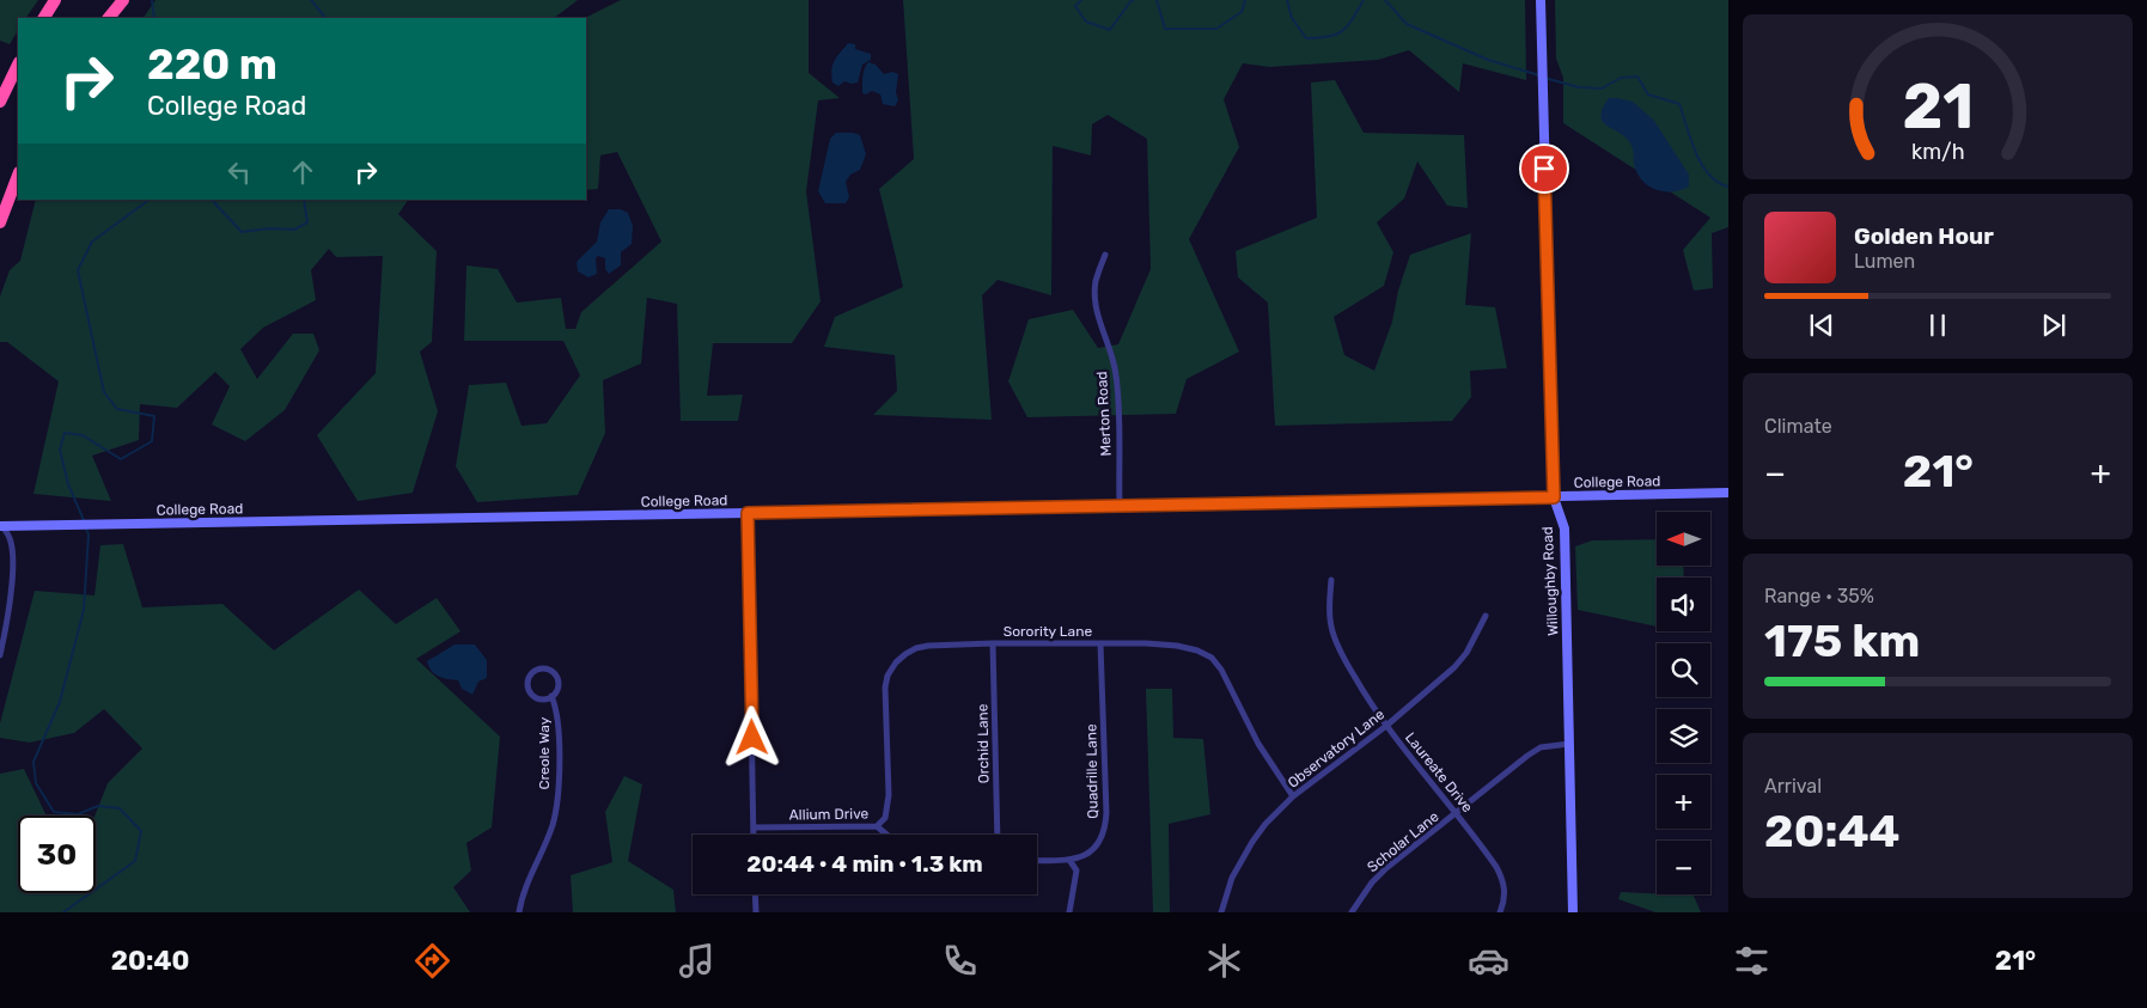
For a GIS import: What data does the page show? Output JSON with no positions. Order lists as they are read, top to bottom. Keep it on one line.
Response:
{"streets":{"street":["Merton Road","College Road","Willoughby Road","Sorority Lane","Orchid Lane","Observatory Lane","Creole Way","Quadrille Lane","Laureate Drive","Allium Drive","Scholar Lane"]},"crossings":[["Merton Road","College Road"],["College Road","Willoughby Road"],["Willoughby Road","Scholar Lane"],["Sorority Lane","Orchid Lane"],["Sorority Lane","Observatory Lane"],["Sorority Lane","Quadrille Lane"],["Sorority Lane","Allium Drive"],["Observatory Lane","Laureate Drive"],["Laureate Drive","Scholar Lane"]],"north":"left","page":{"turn":["220 m","College Road"],"song":["Golden Hour","Lumen"],"tile":["Climate",["Range · 35%","175 km"],["Arrival","20:44"]],"heat":["−","21°","+"],"map_buttons":["+","−"],"limit":"30","trip":"20:44 · 4 min · 1.3 km","tabs":["20:40","21°"],"gauge":["21","km/h"]}}
